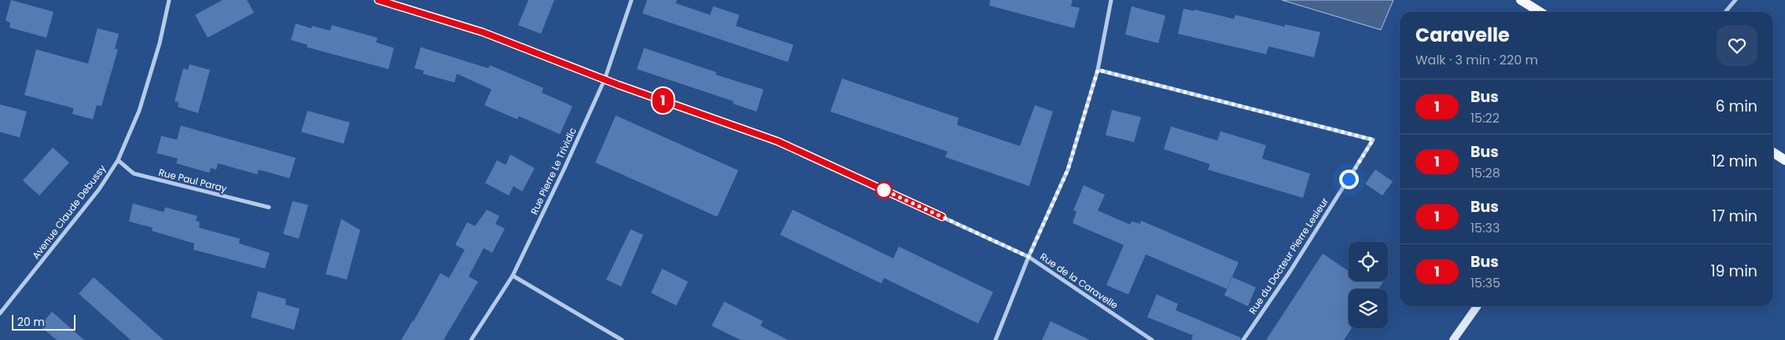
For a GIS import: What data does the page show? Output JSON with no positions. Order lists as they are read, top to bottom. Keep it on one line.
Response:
{"streets":{"street":["Rue Pierre Le Trividic","Rue Paul Paray","Avenue Claude Debussy","Rue du Docteur Pierre Lesieur","Rue de la Caravelle"]},"crossings":[["Rue Pierre Le Trividic","Rue de la Caravelle"],["Rue Paul Paray","Avenue Claude Debussy"]],"lines":["bus line 1"],"scale_bar":"20 m","page":{"on_map":"1","heading":["Caravelle","Walk · 3 min · 220 m"],"list":[{"mark":"1","name":"Bus","note":"15:22","value":"6 min"},{"mark":"1","name":"Bus","note":"15:28","value":"12 min"},{"mark":"1","name":"Bus","note":"15:33","value":"17 min"},{"mark":"1","name":"Bus","note":"15:35","value":"19 min"}],"scale":"20 m"}}
